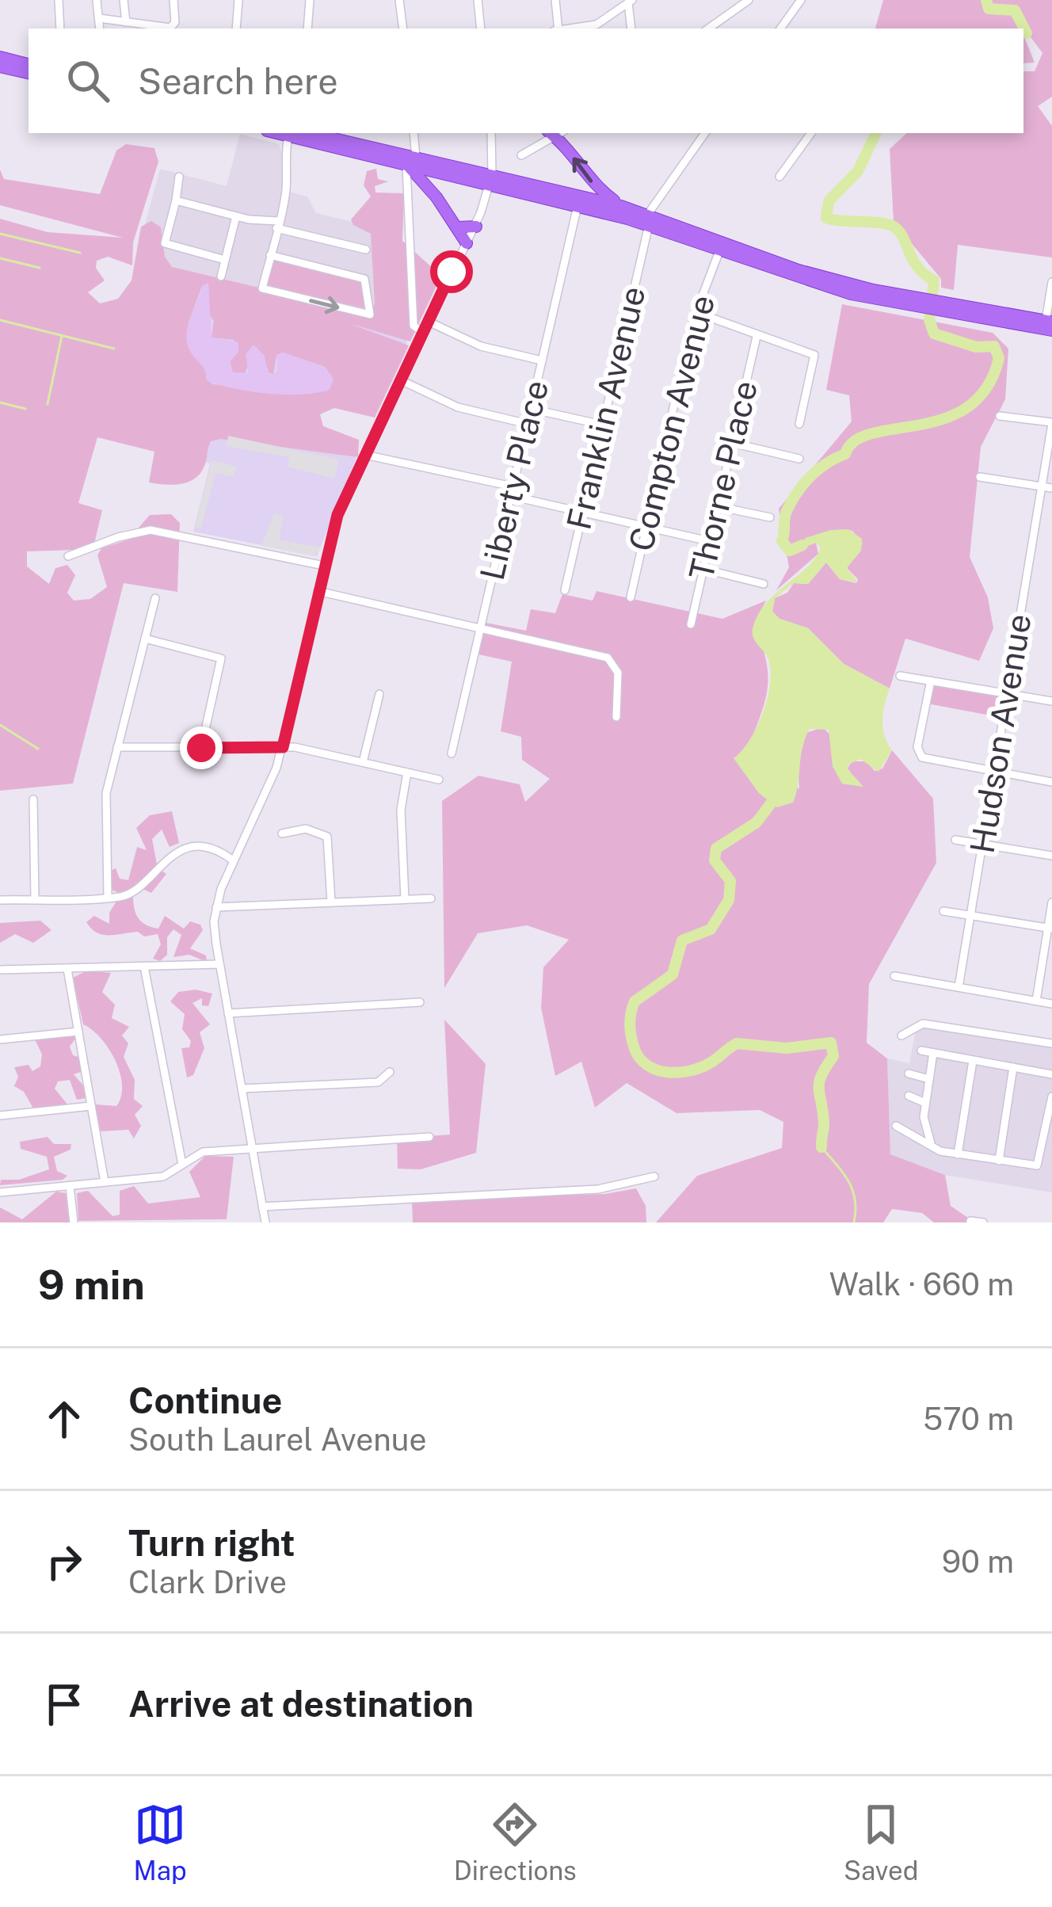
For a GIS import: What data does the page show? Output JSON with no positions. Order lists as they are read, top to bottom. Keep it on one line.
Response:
{"streets":{"street":["Franklin Avenue","Compton Avenue","Liberty Place","Thorne Place","Hudson Avenue"]},"page":{"search":"Search here","heading":["9 min","Walk · 660 m"],"list":[["Continue","South Laurel Avenue","570 m"],["Turn right","Clark Drive","90 m"],"Arrive at destination"],"nav":["Map","Directions","Saved"]}}
